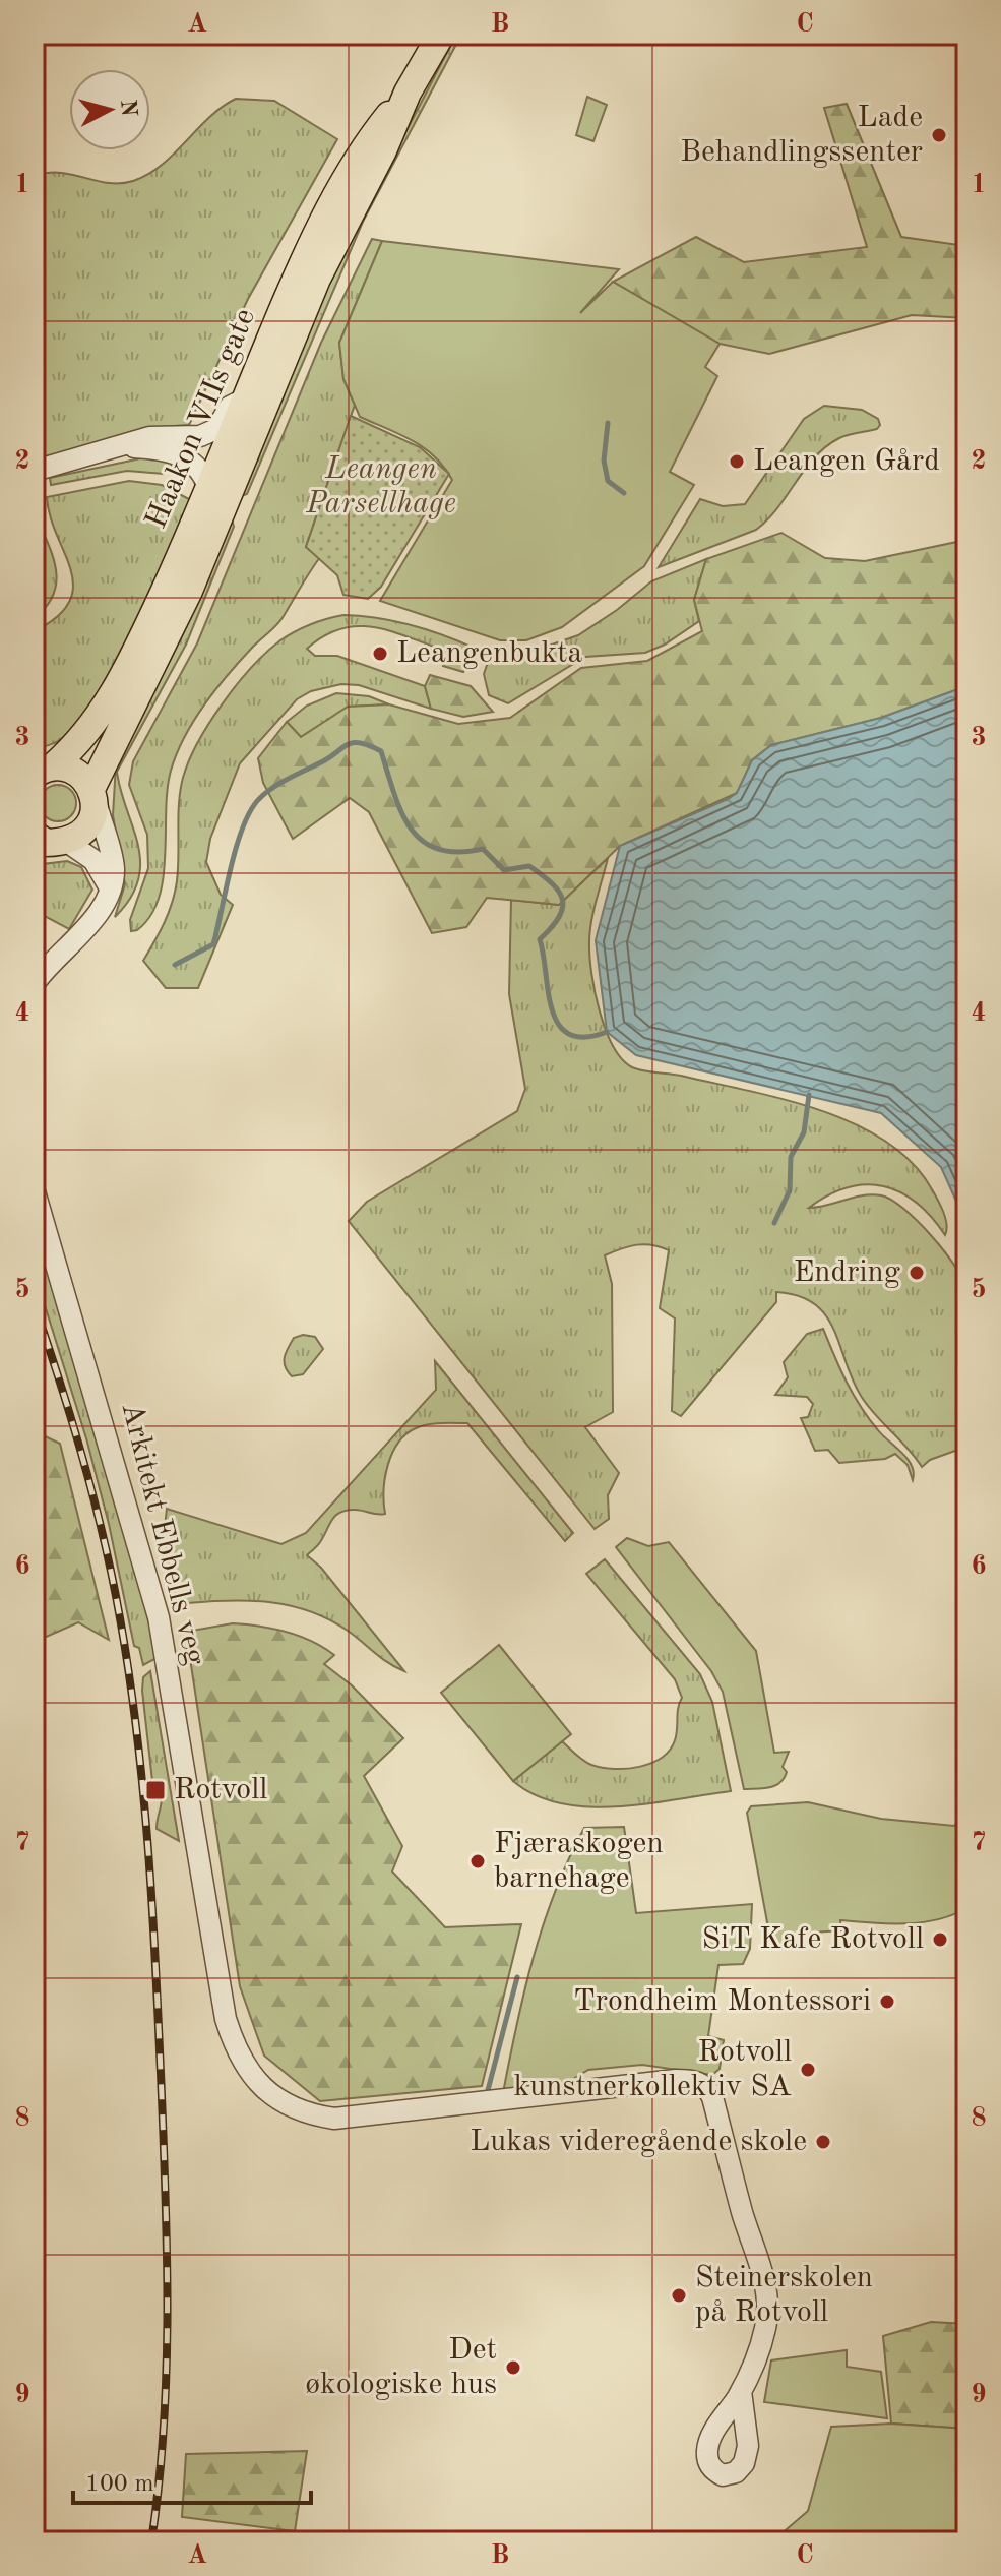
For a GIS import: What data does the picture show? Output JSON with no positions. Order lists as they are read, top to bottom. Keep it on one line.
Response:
{"streets":{"main road":["Haakon VIIs gate"],"street":["Arkitekt Ebbells veg"]},"parks":["Leangen Parsellhage"],"places":{"other":["Lade Behandlingssenter","Leangen Gård","Leangenbukta","Endring","Fjæraskogen barnehage","SiT Kafe Rotvoll","Trondheim Montessori","Rotvoll kunstnerkollektiv SA","Lukas videregående skole","Steinerskolen på Rotvoll","Det økologiske hus"],"transit":["Rotvoll"]},"scale_bar":"100 m","north":"right","grid":{"columns":["A","B","C"],"rows":["1","2","3","4","5","6","7","8","9"]}}
